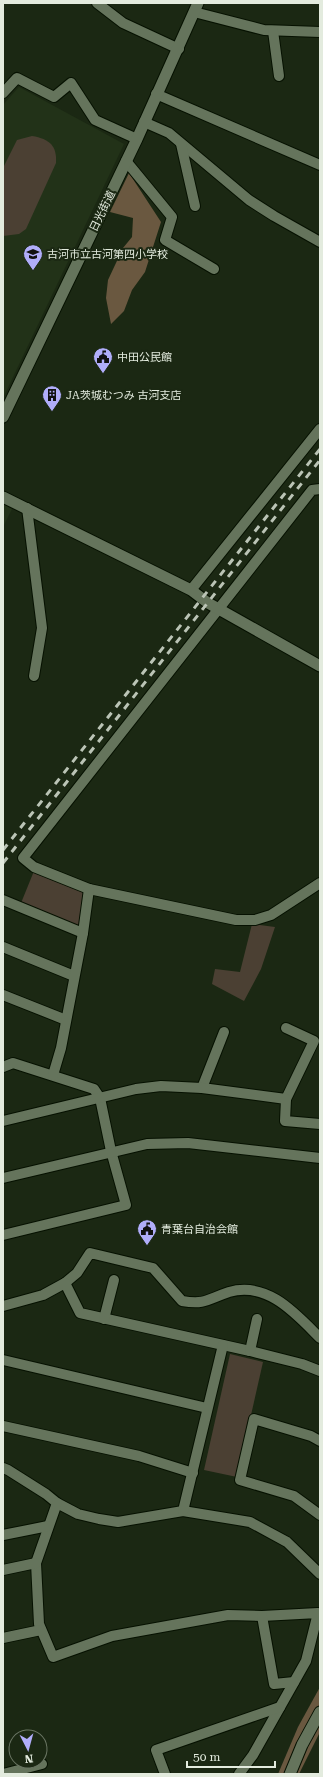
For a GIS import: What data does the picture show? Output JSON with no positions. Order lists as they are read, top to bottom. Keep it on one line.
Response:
{"streets":{"main road":["日光街道"]},"places":{"school or university":["古河市立古河第四小学校"],"public building":["中田公民館","青葉台自治会館"],"building":["JA茨城むつみ 古河支店"]},"scale_bar":"50 m","north":"bottom"}
